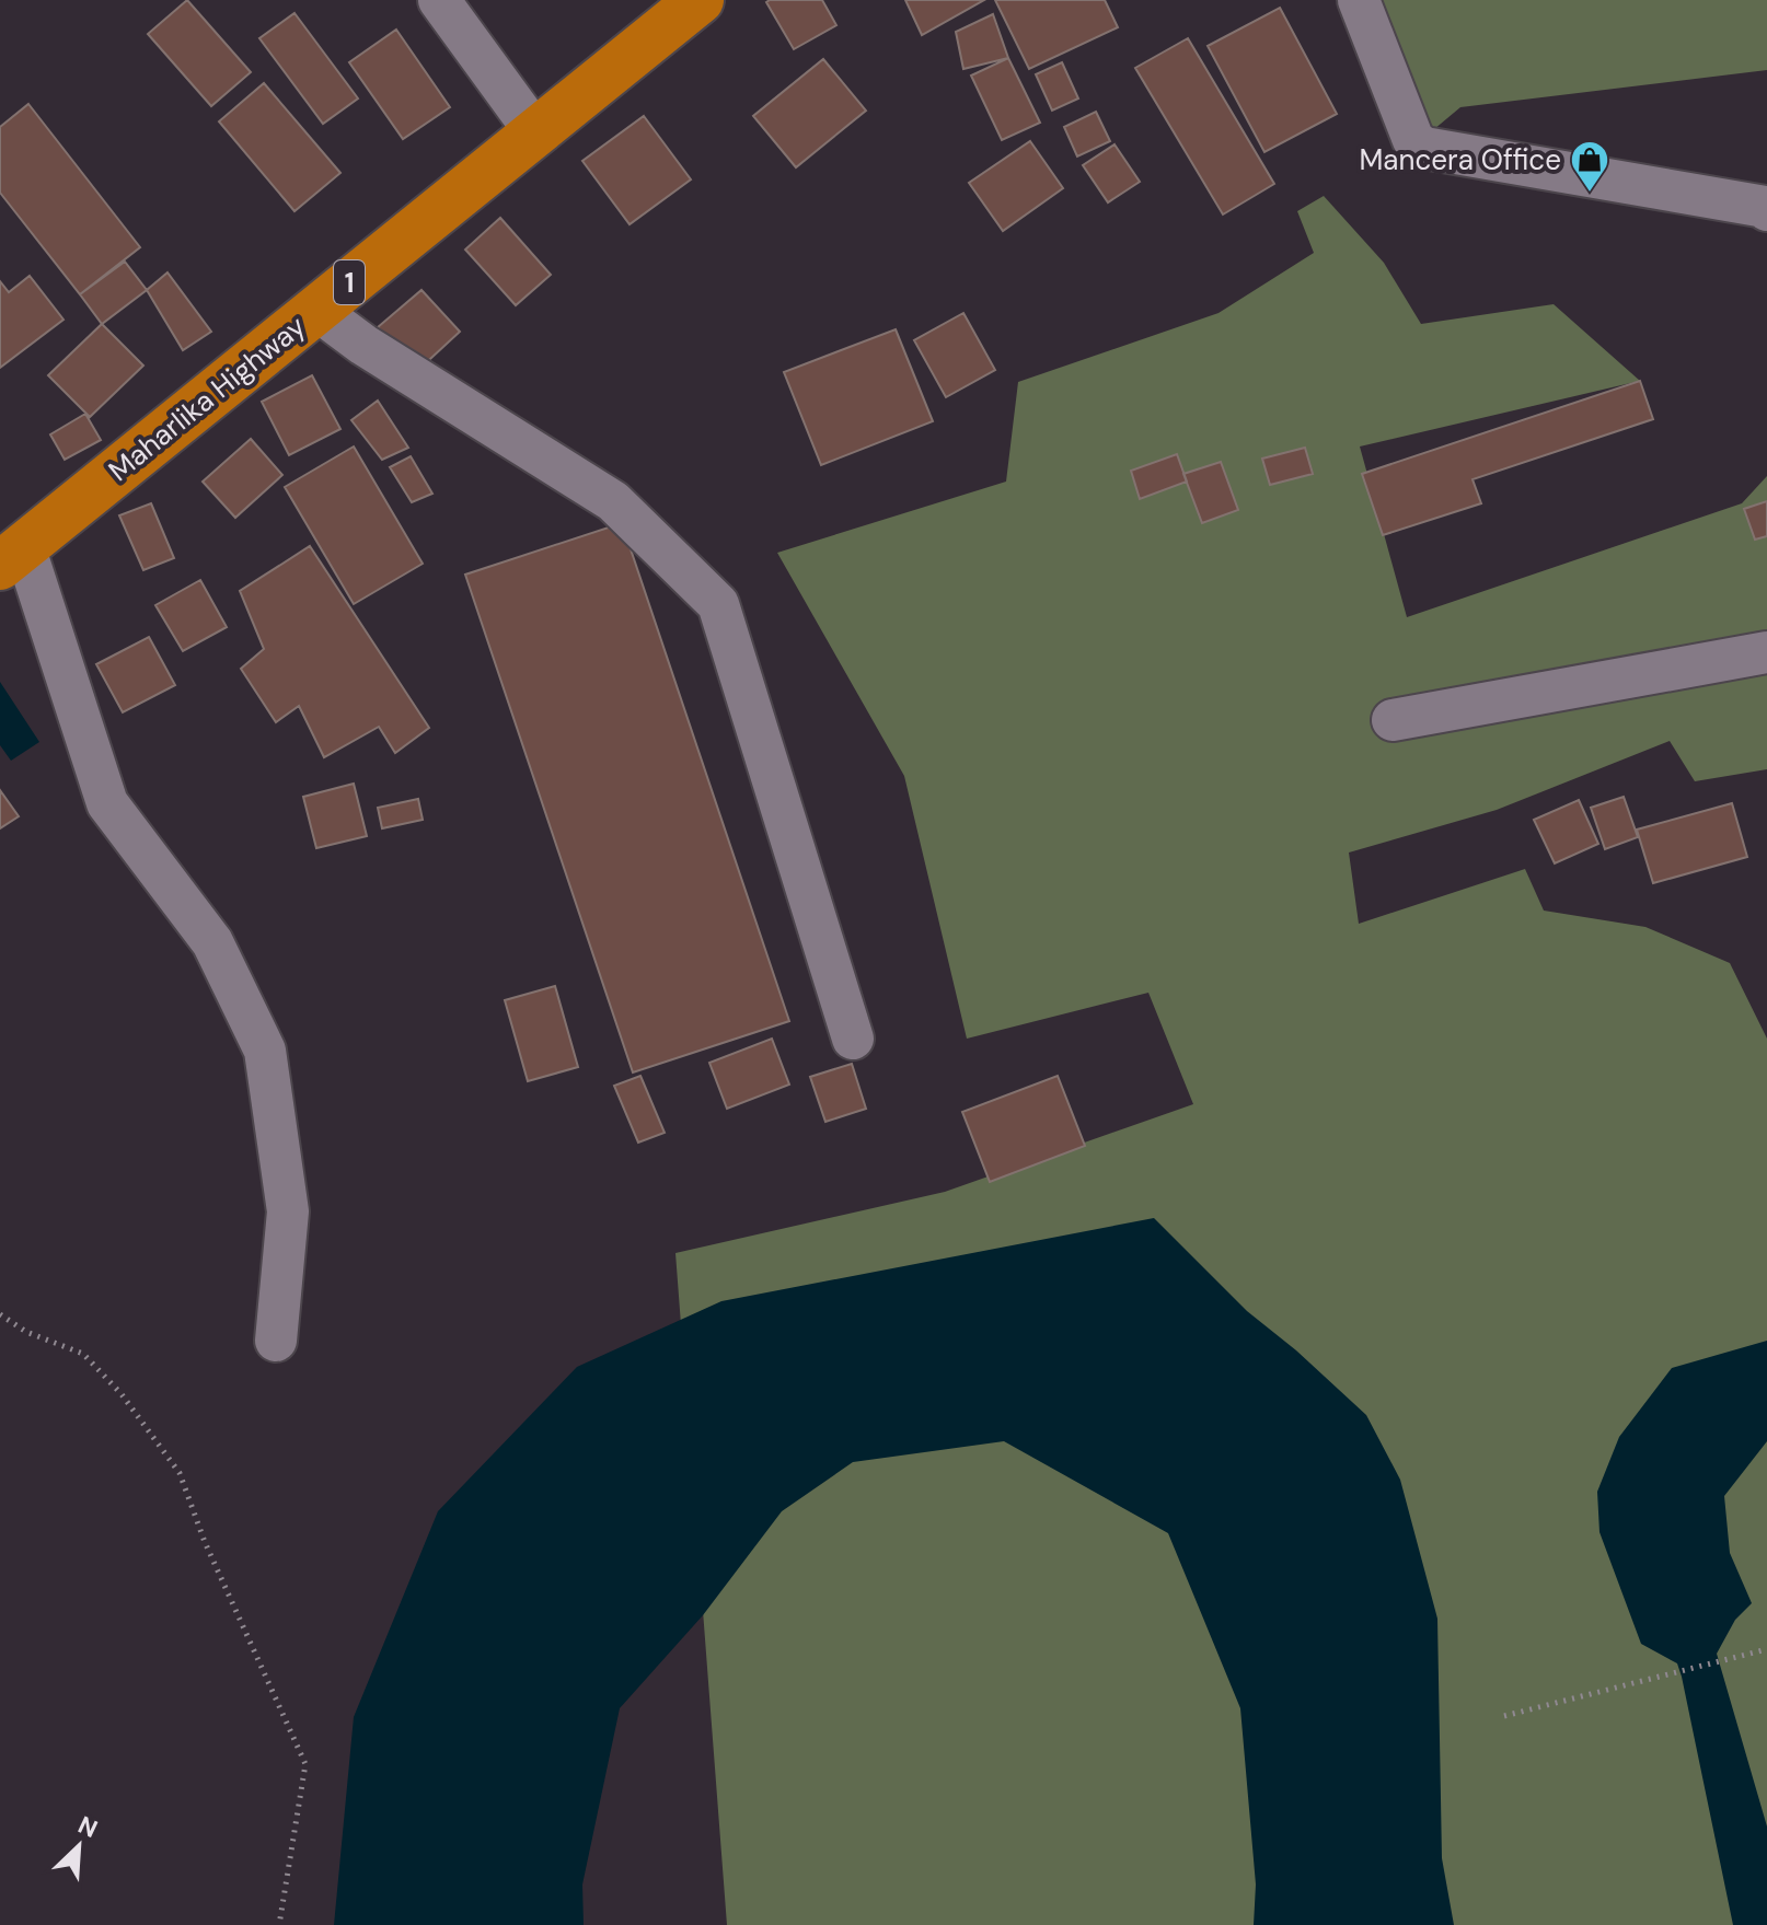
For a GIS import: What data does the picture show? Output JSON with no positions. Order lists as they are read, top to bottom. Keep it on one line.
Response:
{"streets":{"highway":["1","Maharlika Highway"]},"places":{"shop":["Mancera Office"]},"north":"top right"}
